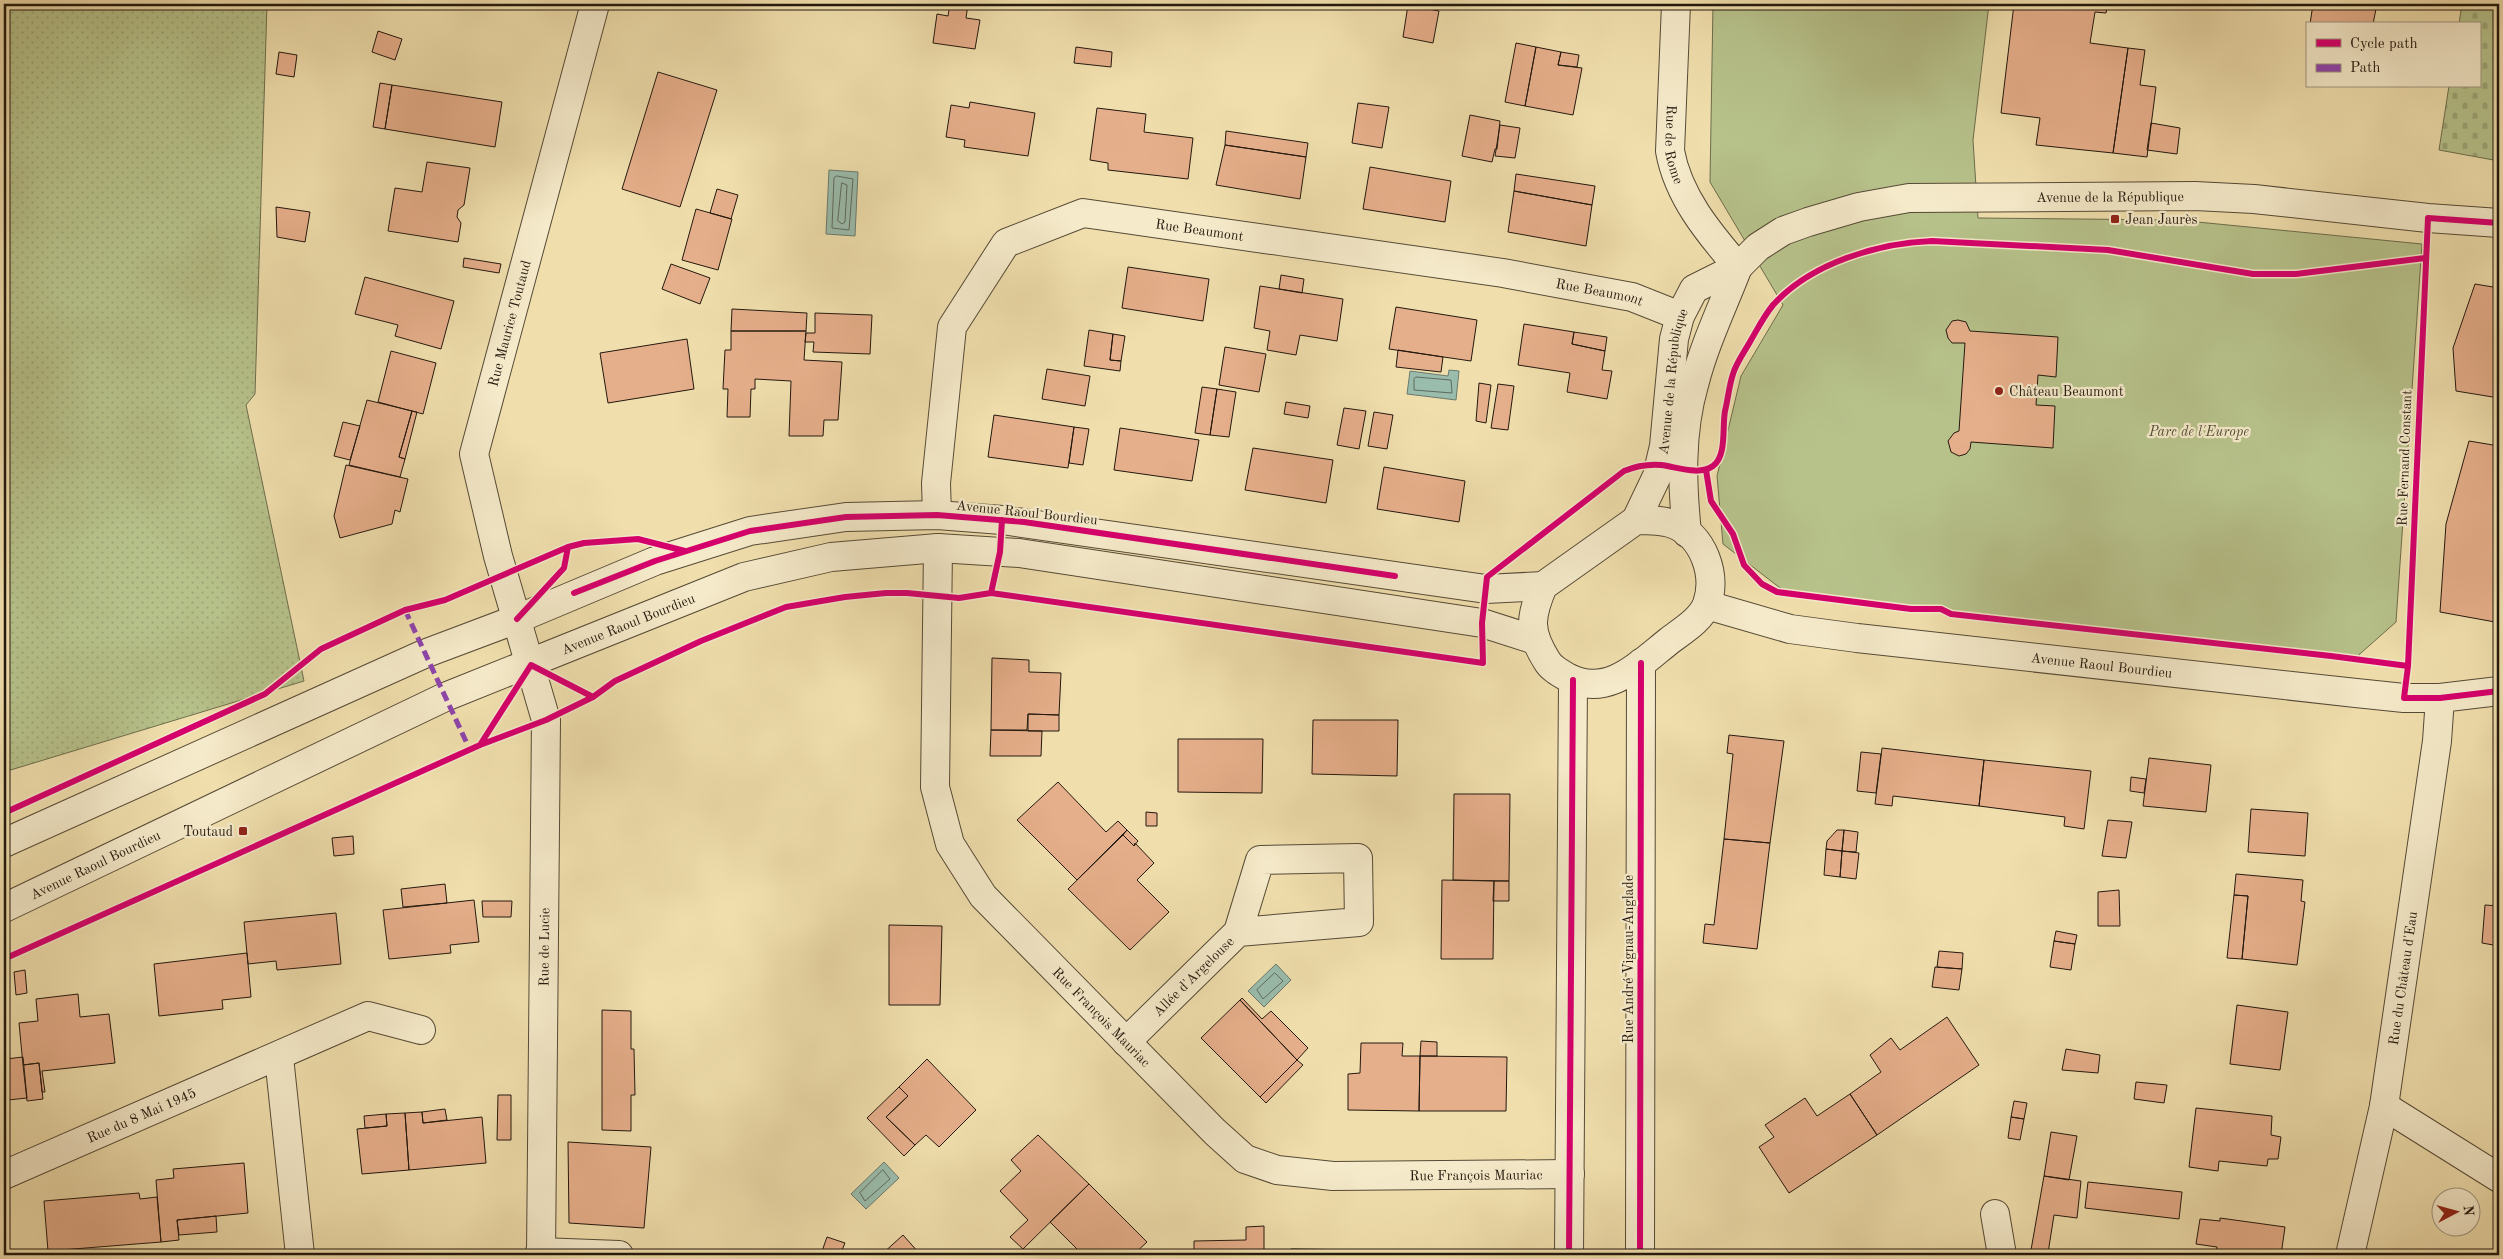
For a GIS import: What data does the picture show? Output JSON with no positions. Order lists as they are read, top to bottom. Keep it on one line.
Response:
{"streets":{"street":["Rue de Rome","Avenue de la République","Rue Beaumont","Rue Maurice Toutaud","Avenue Raoul Bourdieu","Rue de Lucie","Rue André Vignau-Anglade","Allée d'Argelouse","Rue du Château d'Eau","Rue François Mauriac","Rue du 8 Mai 1945"],"cycle path":["Rue Fernand Constant"]},"crossings":[["Rue de Rome","Avenue de la République"],["Avenue de la République","Rue Beaumont"],["Avenue de la République","Avenue Raoul Bourdieu"],["Avenue de la République","Rue André Vignau-Anglade"],["Rue Beaumont","Avenue Raoul Bourdieu"],["Rue Maurice Toutaud","Avenue Raoul Bourdieu"],["Rue Maurice Toutaud","Rue de Lucie"],["Avenue Raoul Bourdieu","Rue de Lucie"],["Avenue Raoul Bourdieu","Rue André Vignau-Anglade"],["Avenue Raoul Bourdieu","Rue du Château d'Eau"],["Avenue Raoul Bourdieu","Rue François Mauriac"],["Allée d'Argelouse","Rue François Mauriac"]],"parks":["Parc de l'Europe"],"places":{"transit":["Jean Jaurès","Toutaud"],"other":["Château Beaumont"]},"legend":["Cycle path","Path"],"north":"right"}
